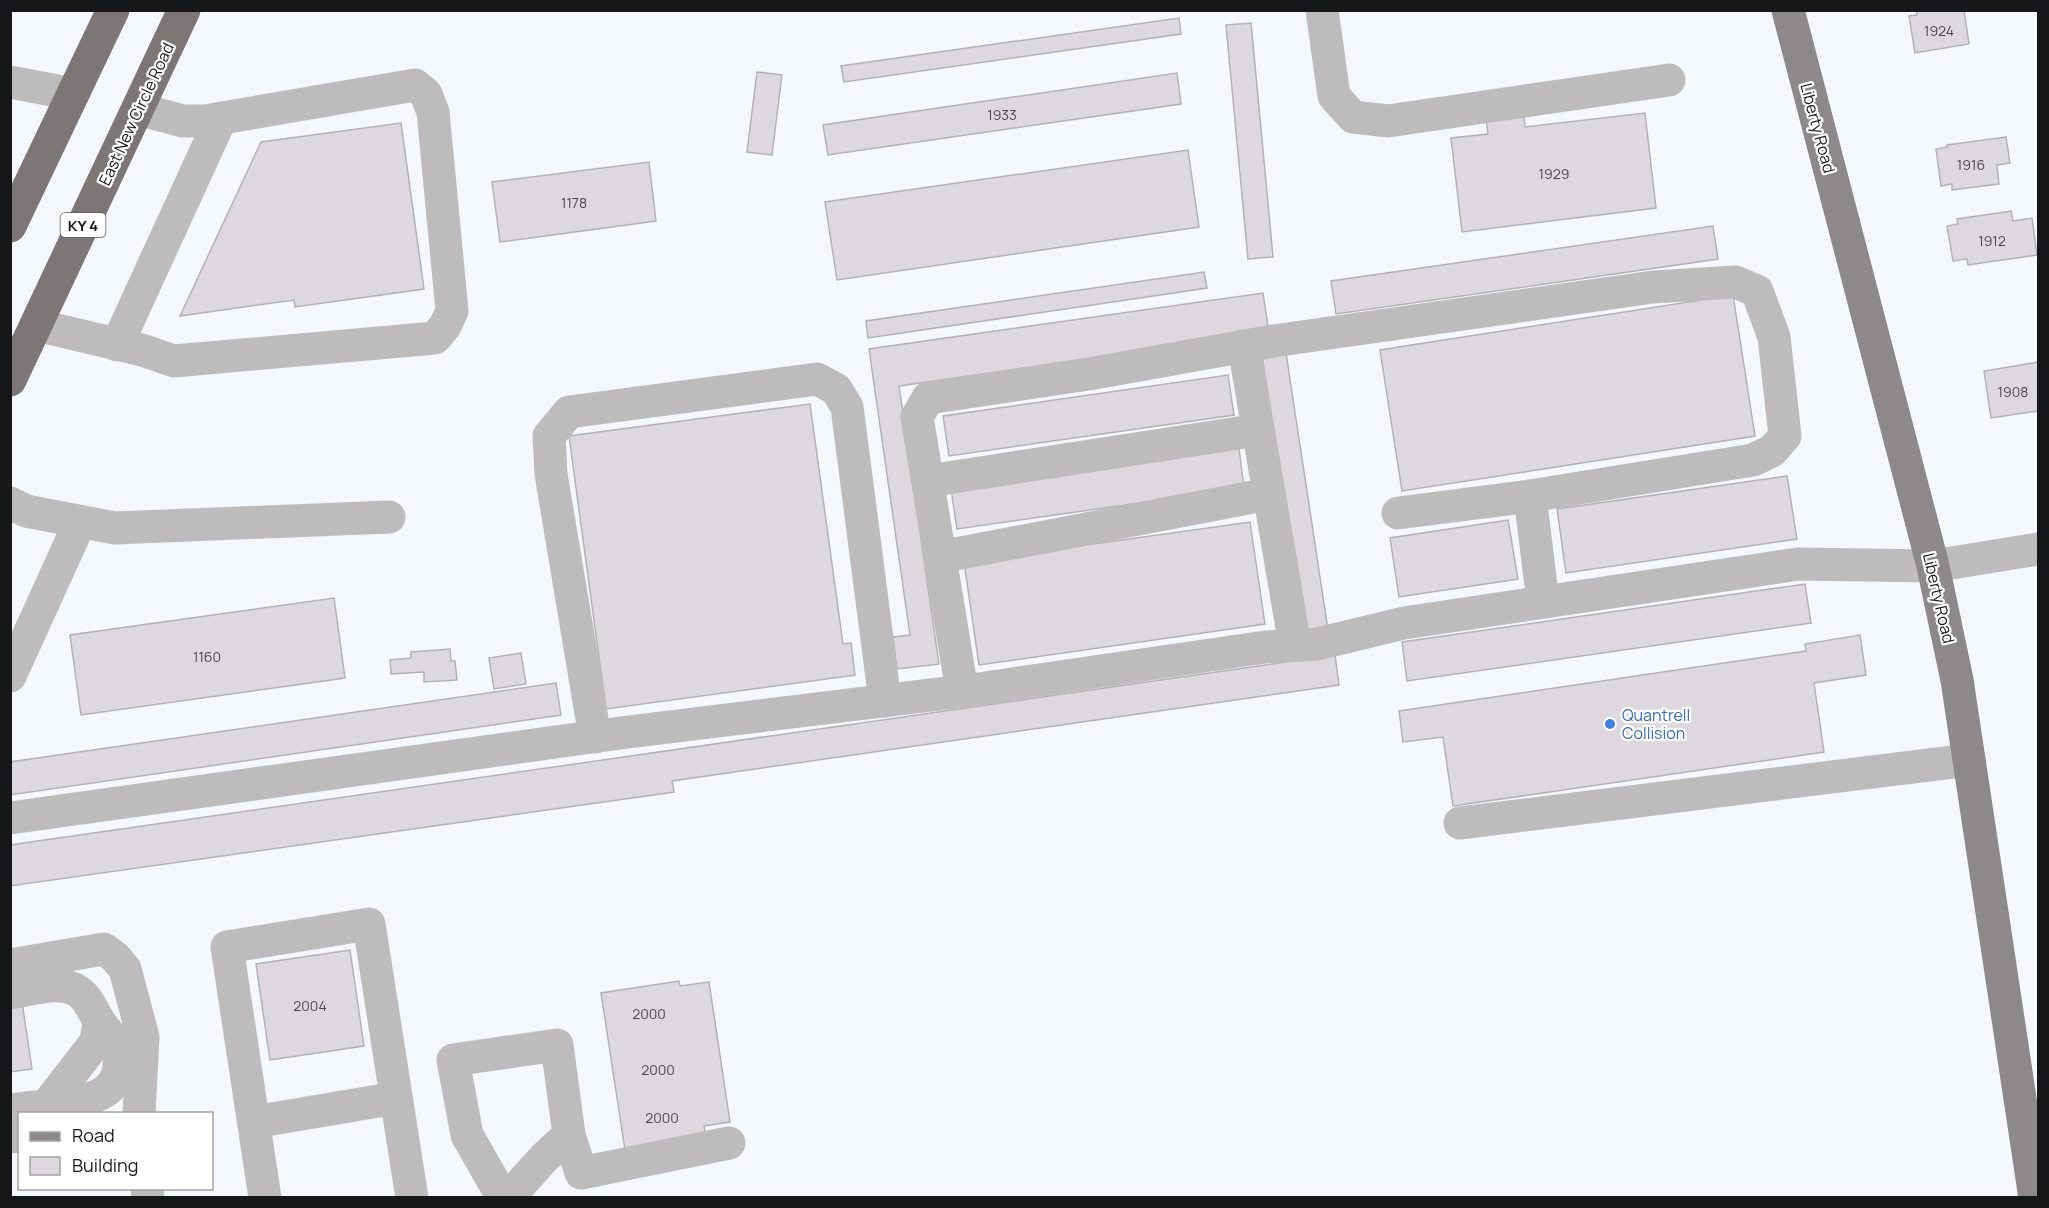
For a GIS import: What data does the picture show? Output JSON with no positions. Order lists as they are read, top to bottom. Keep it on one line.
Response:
{"streets":{"highway":["East New Circle Road","KY 4"],"main road":["Liberty Road"]},"places":["Quantrell Collision"],"house_numbers":["1924","1933","1916","1929","1178","1912","1908","1160","2004","2000","2000","2000"],"legend":["Road","Building"]}
